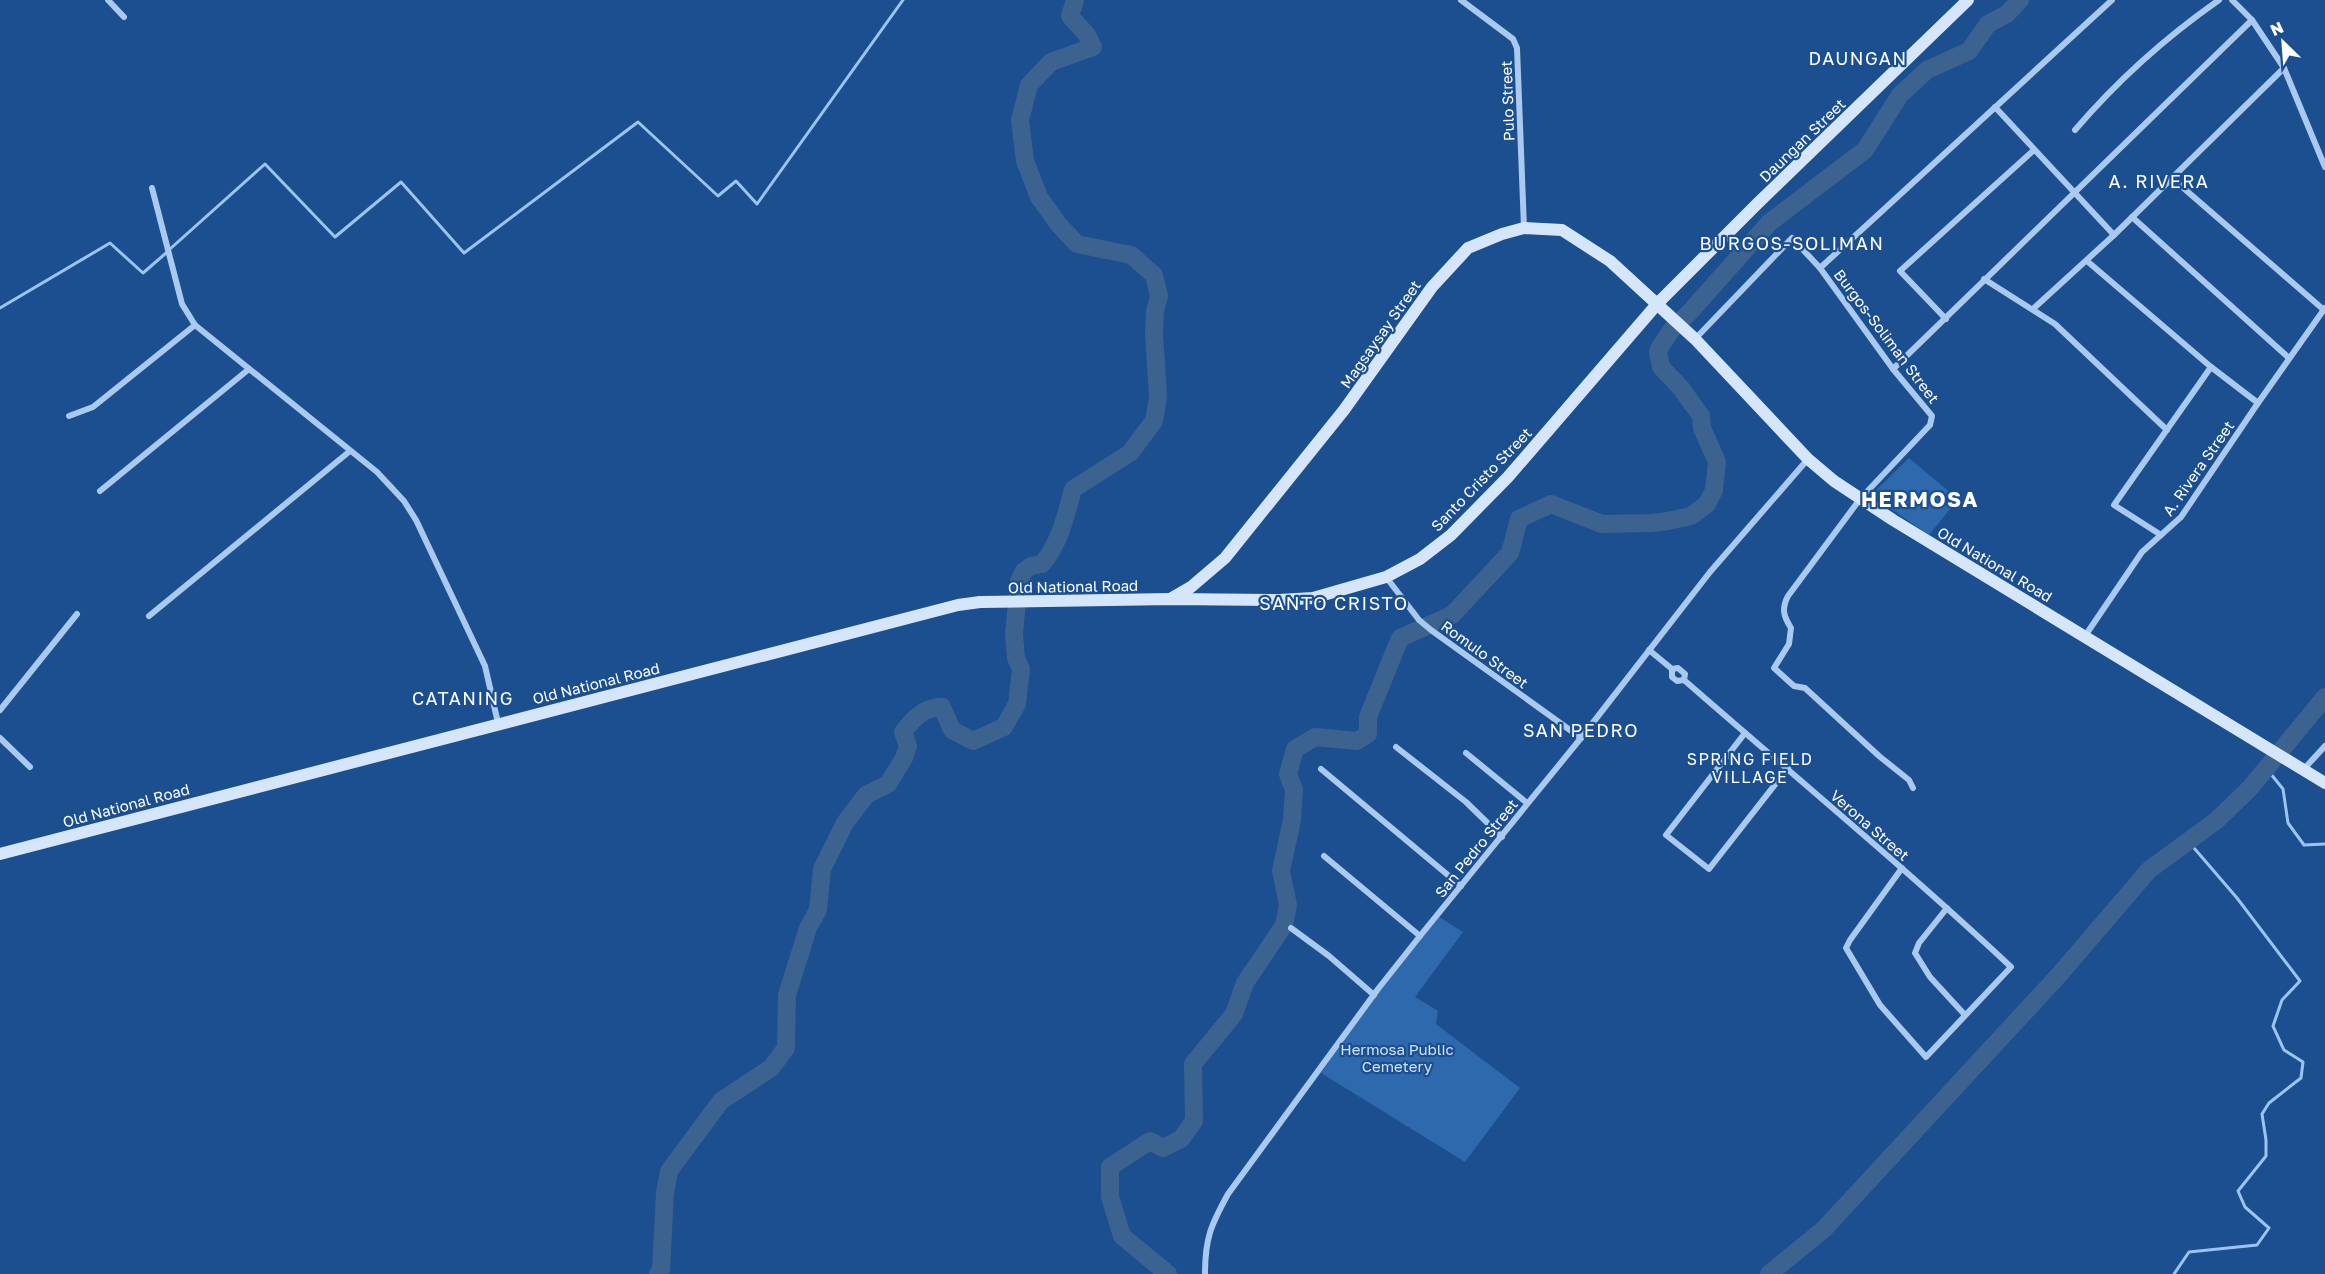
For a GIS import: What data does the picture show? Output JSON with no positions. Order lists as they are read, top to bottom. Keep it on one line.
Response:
{"streets":{"main road":["Daungan Street","Magsaysay Street","Santo Cristo Street","Old National Road"],"street":["Pulo Street","Burgos-Soliman Street","A. Rivera Street","Romulo Street","Verona Street","San Pedro Street"]},"crossings":[["Pulo Street","Magsaysay Street"],["Daungan Street","Magsaysay Street"],["Daungan Street","Santo Cristo Street"],["Daungan Street","Old National Road"],["Magsaysay Street","Santo Cristo Street"],["Magsaysay Street","Old National Road"],["Burgos-Soliman Street","Old National Road"],["A. Rivera Street","Old National Road"],["Santo Cristo Street","Old National Road"],["Santo Cristo Street","Romulo Street"],["Old National Road","San Pedro Street"],["Romulo Street","San Pedro Street"],["Verona Street","San Pedro Street"]],"districts":["DAUNGAN","A. RIVERA","BURGOS-SOLIMAN","HERMOSA","SANTO CRISTO","CATANING","SAN PEDRO","SPRING FIELD VILLAGE"],"parks":["Hermosa Public Cemetery"],"north":"top left"}
